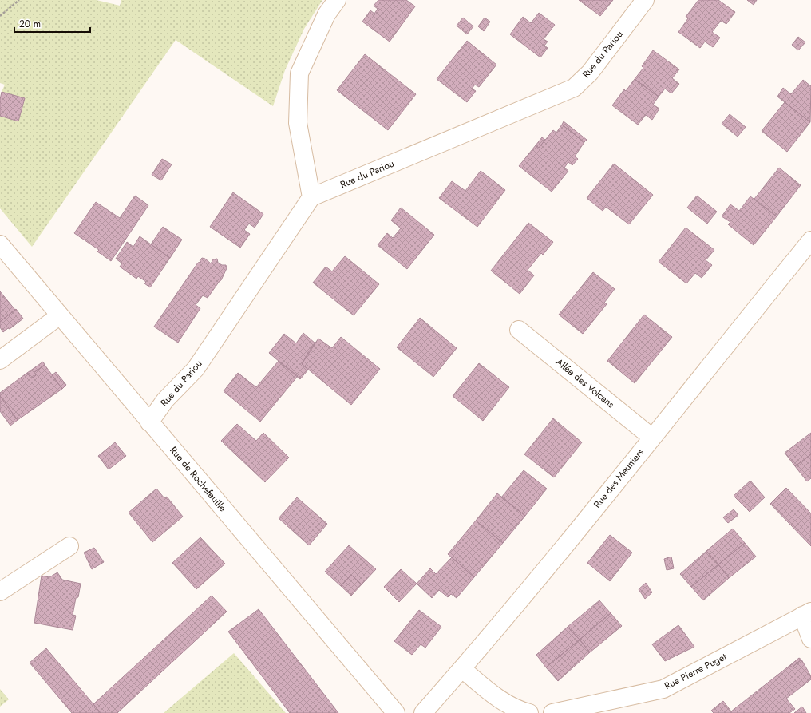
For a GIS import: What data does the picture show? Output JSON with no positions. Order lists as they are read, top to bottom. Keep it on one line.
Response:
{"streets":{"street":["Rue du Pariou","Allée des Volcans","Rue des Meuniers","Rue de Rochefeuille","Rue Pierre Puget"]},"crossings":[["Rue du Pariou","Rue de Rochefeuille"],["Allée des Volcans","Rue des Meuniers"]],"scale_bar":"20 m"}
